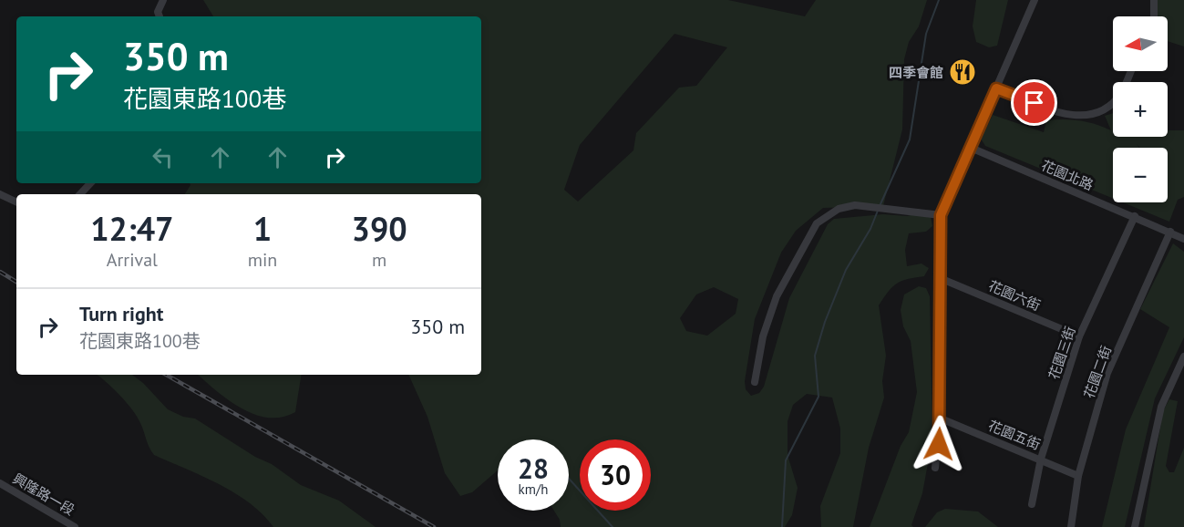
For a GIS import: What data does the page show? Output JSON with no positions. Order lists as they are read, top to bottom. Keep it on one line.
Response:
{"streets":{"street":["花園北路","花園六街","花園三街","花園二街","花園五街","興隆路一段"]},"crossings":[["花園北路","花園三街"],["花園北路","花園二街"],["花園六街","花園三街"],["花園三街","花園五街"],["花園二街","花園五街"]],"places":{"restaurant":["四季會館"]},"north":"left","page":{"map_buttons":["+","−"],"turn":["350 m","花園東路100巷"],"eta":["12:47","Arrival","1","min","390","m"],"list":[{"name":"Turn right","note":"花園東路100巷","value":"350 m"}],"speed":"28 km/h","limit":"30"}}
